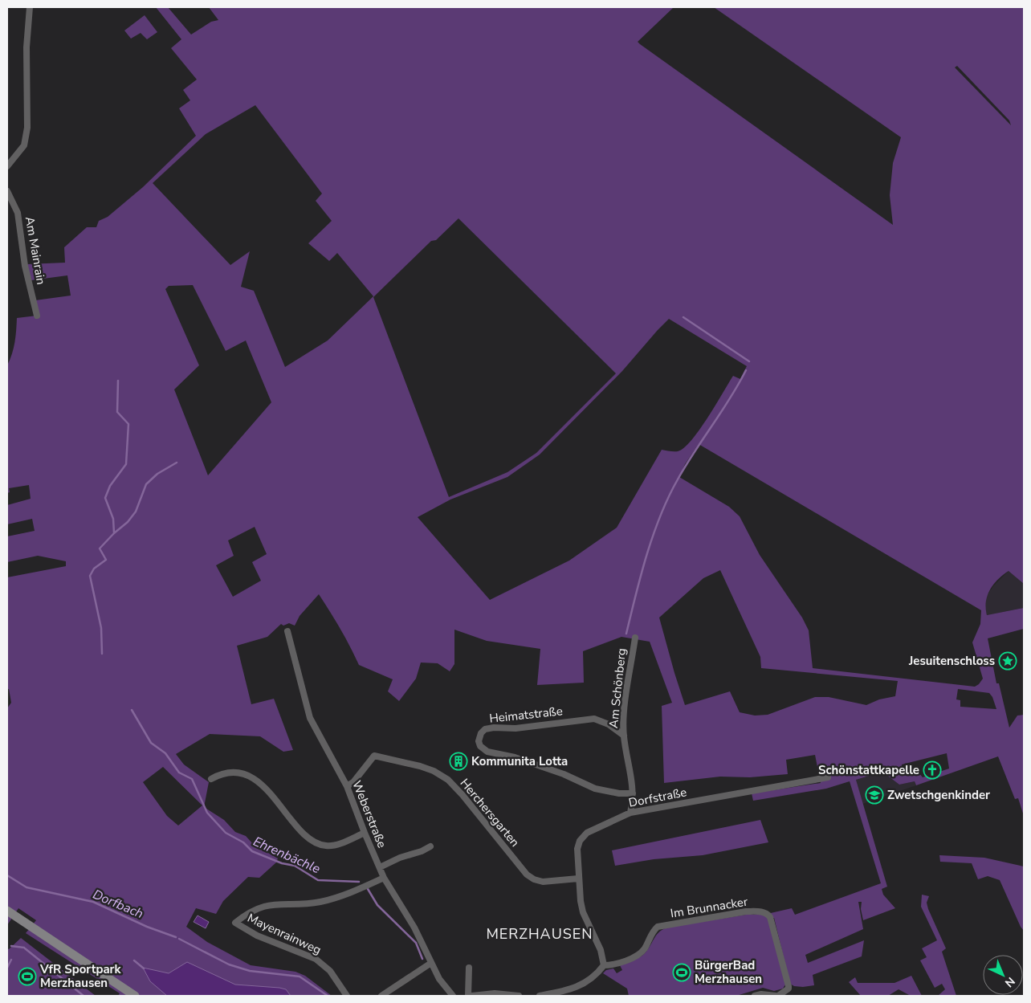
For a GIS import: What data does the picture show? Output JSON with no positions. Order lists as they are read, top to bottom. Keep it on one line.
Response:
{"streets":{"street":["Am Mainrain","Am Schönberg","Heimatstraße","Dorfstraße","Herchersgarten","Weberstraße","Im Brunnacker","Mayenrainweg"]},"crossings":[["Am Schönberg","Heimatstraße"],["Am Schönberg","Dorfstraße"],["Dorfstraße","Herchersgarten"],["Dorfstraße","Im Brunnacker"],["Herchersgarten","Weberstraße"],["Weberstraße","Mayenrainweg"]],"districts":["MERZHAUSEN"],"water":["Ehrenbächle","Dorfbach"],"places":{"place":["Jesuitenschloss"],"building":["Kommunita Lotta"],"church":["Schönstattkapelle"],"school or university":["Zwetschgenkinder"],"sports":["BürgerBad Merzhausen","VfR Sportpark Merzhausen"]},"north":"bottom right"}
